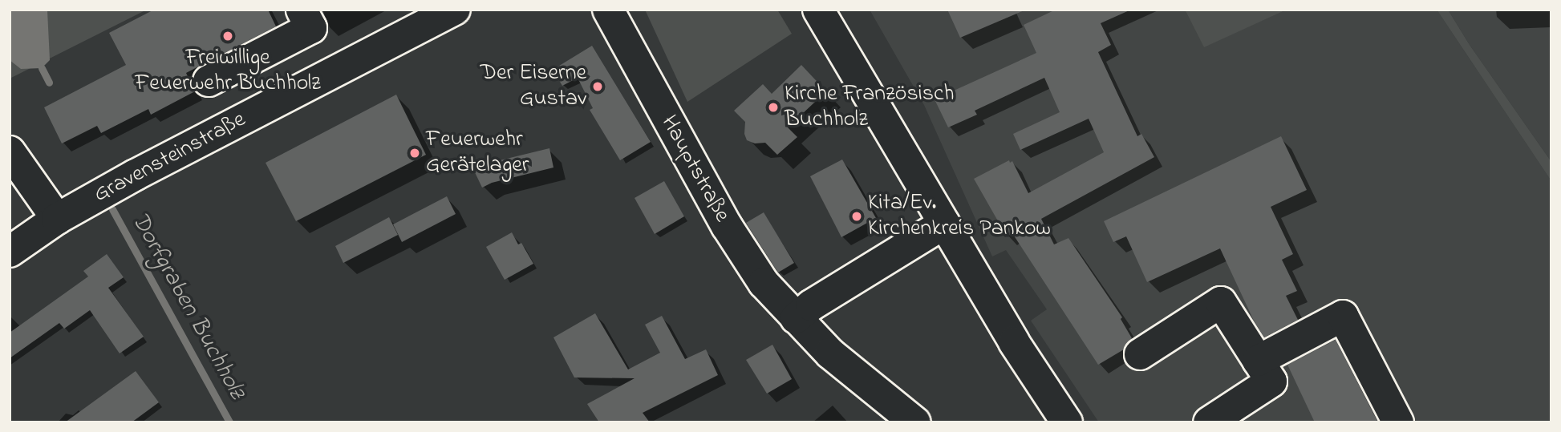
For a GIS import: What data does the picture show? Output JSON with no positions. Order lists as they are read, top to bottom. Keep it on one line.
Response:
{"streets":{"street":["Gravensteinstraße","Hauptstraße"]},"water":["Dorfgraben Buchholz"],"places":["Freiwillige Feuerwehr Buchholz","Der Eiserne Gustav","Kirche Französisch Buchholz","Feuerwehr Gerätelager","Kita/Ev. Kirchenkreis Pankow"]}
